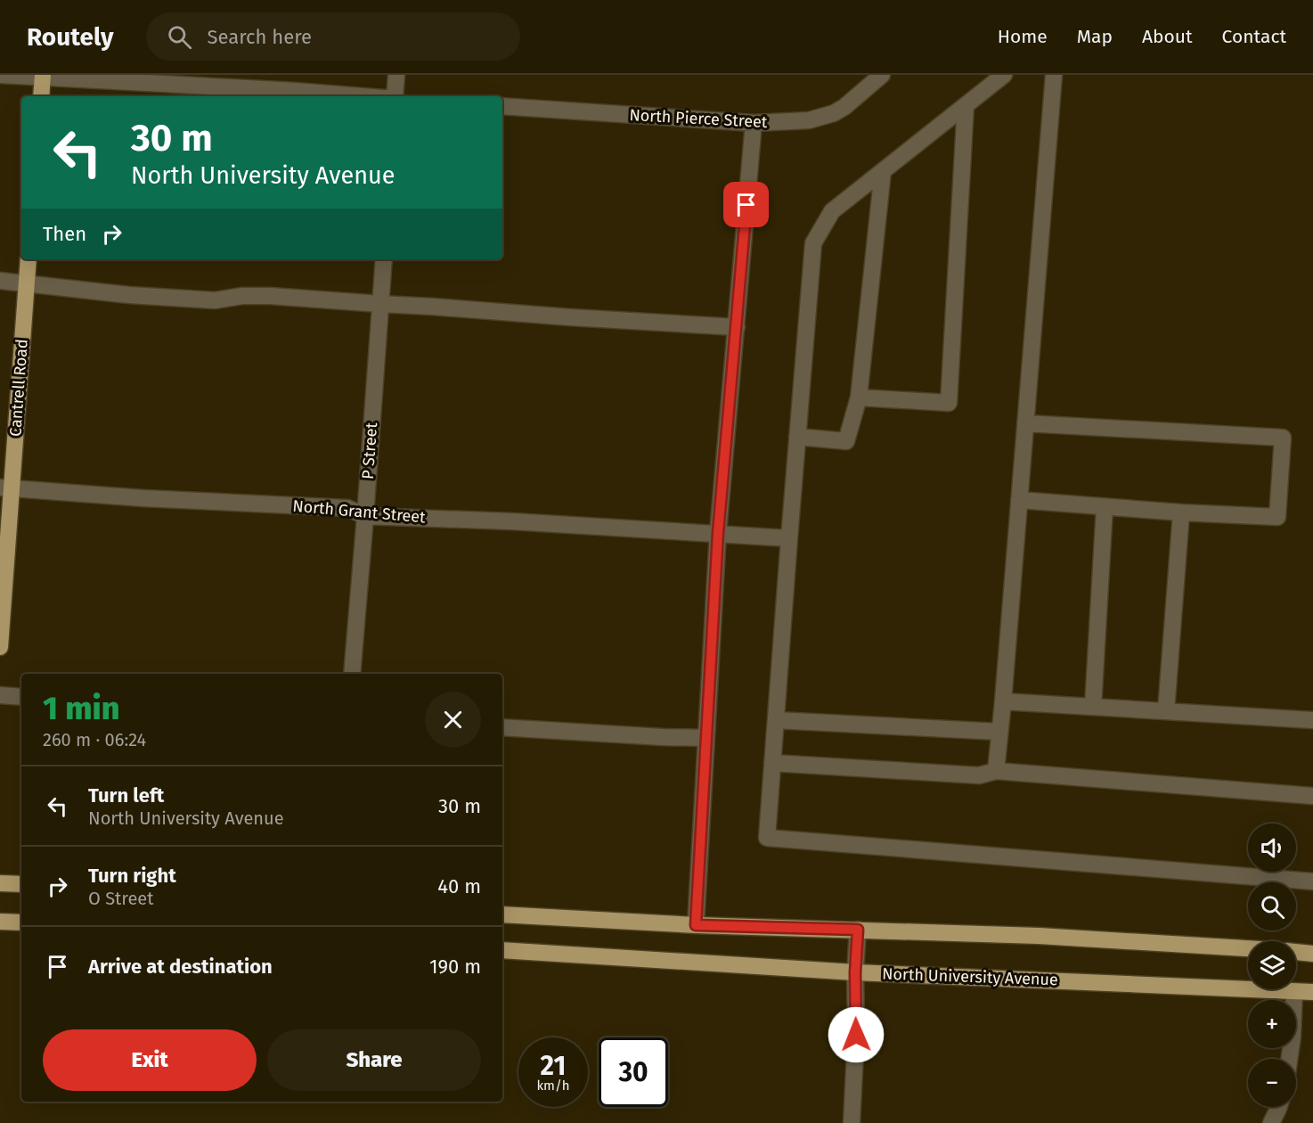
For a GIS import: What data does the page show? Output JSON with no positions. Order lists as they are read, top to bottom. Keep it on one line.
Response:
{"streets":{"main road":["Cantrell Road","North University Avenue"],"street":["North Pierce Street","P Street","North Grant Street"]},"crossings":[["Cantrell Road","North Grant Street"],["P Street","North Grant Street"]],"page":{"header":"Routely","search":"Search here","nav":["Home","Map","About","Contact"],"turn":["30 m","North University Avenue"],"then":"Then","heading":["1 min","260 m · 06:24"],"list":[{"name":"Turn left","note":"North University Avenue","value":"30 m"},{"name":"Turn right","note":"O Street","value":"40 m"},{"name":"Arrive at destination","value":"190 m"}],"map_buttons":["+","−"],"buttons":["Exit","Share"],"speed":"21 km/h","limit":"30"}}
